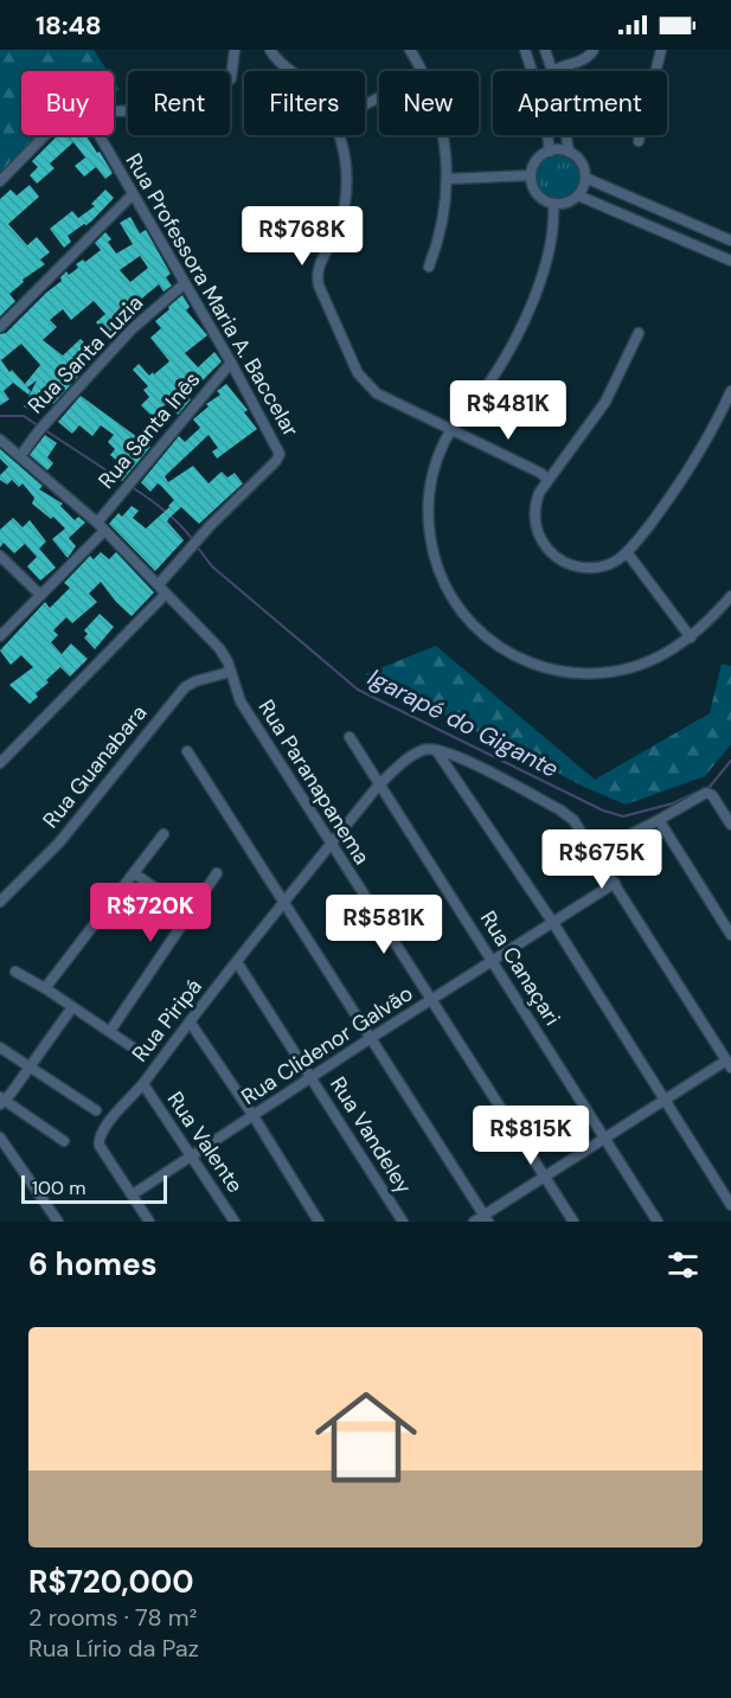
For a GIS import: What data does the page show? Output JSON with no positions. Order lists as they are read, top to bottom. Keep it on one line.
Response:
{"streets":{"street":["Rua Professora Maria A. Baccelar","Rua Santa Luzia","Rua Santa Inês","Rua Guanabara","Rua Paranapanema","Rua Canaçari","Rua Piripá","Rua Clidenor Galvão","Rua Vandeley","Rua Valente"]},"crossings":[["Rua Professora Maria A. Baccelar","Rua Santa Luzia"],["Rua Professora Maria A. Baccelar","Rua Santa Inês"],["Rua Professora Maria A. Baccelar","Rua Paranapanema"],["Rua Santa Luzia","Rua Paranapanema"],["Rua Santa Inês","Rua Paranapanema"],["Rua Guanabara","Rua Paranapanema"],["Rua Paranapanema","Rua Piripá"],["Rua Paranapanema","Rua Clidenor Galvão"],["Rua Canaçari","Rua Piripá"],["Rua Canaçari","Rua Clidenor Galvão"],["Rua Piripá","Rua Clidenor Galvão"],["Rua Piripá","Rua Vandeley"],["Rua Piripá","Rua Valente"],["Rua Clidenor Galvão","Rua Vandeley"],["Rua Clidenor Galvão","Rua Valente"]],"water":["Igarapé do Gigante"],"scale_bar":"100 m","page":{"status":"18:48","chip":["Buy","Rent","Filters","New","Apartment"],"price":["R$768K","R$481K","R$675K","R$720K","R$581K","R$815K"],"scale":"100 m","heading":"6 homes","list":[{"name":"R$720,000","note":"2 rooms · 78 m² · Rua Lírio da Paz"}]}}
